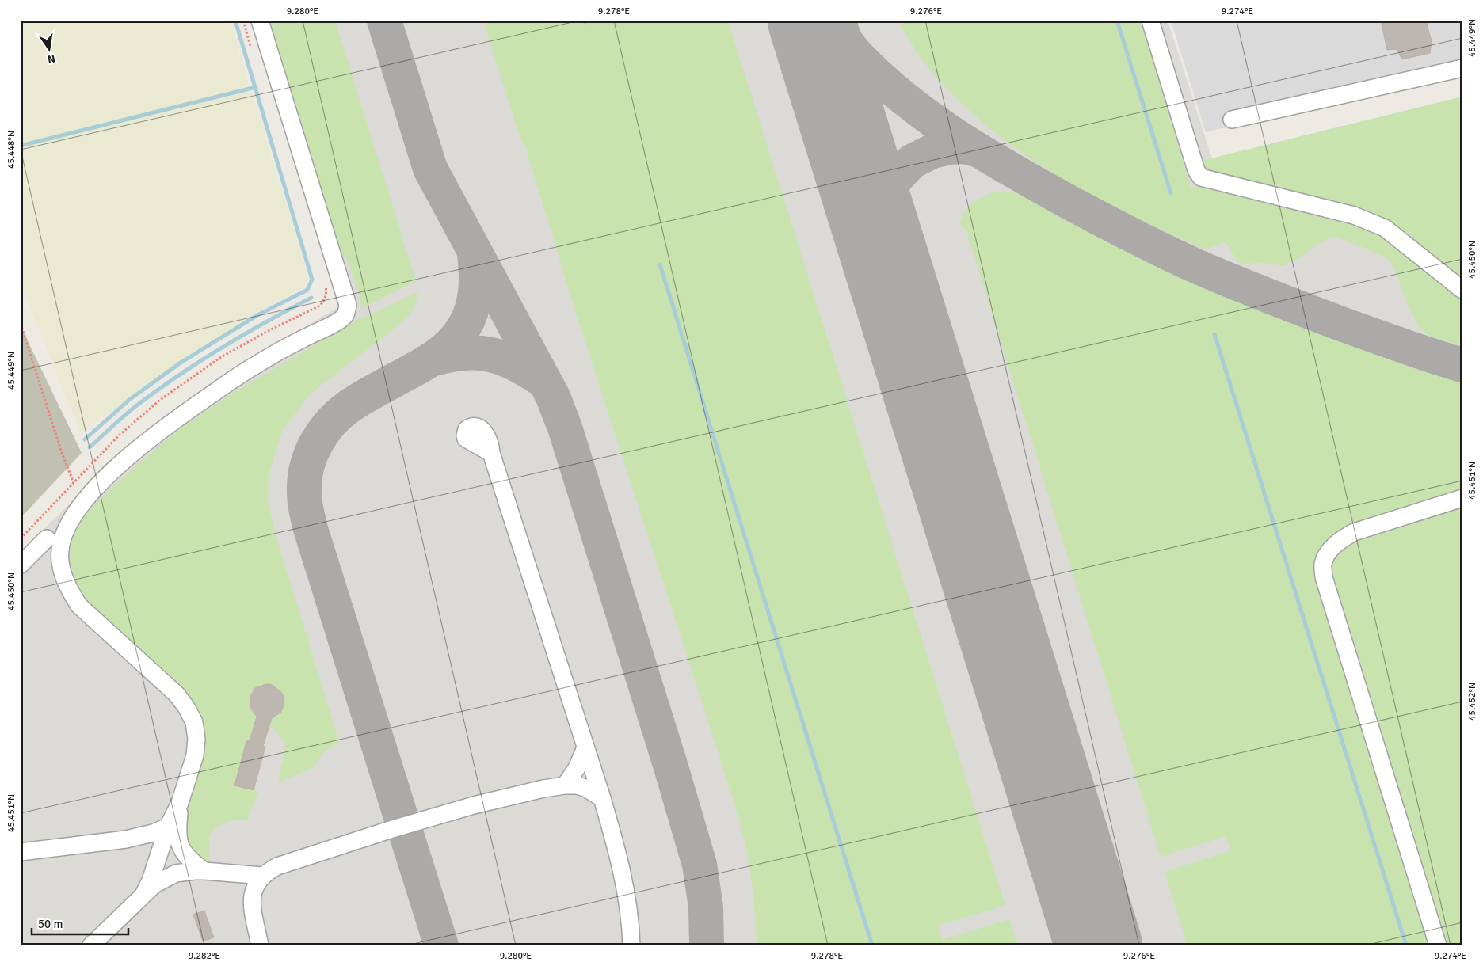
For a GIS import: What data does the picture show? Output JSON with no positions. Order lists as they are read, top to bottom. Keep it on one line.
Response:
{"scale_bar":"50 m","north":"bottom","coordinates":["9.280°E","9.278°E","9.276°E","9.274°E","45.449°N","45.448°N","45.450°N","45.451°N","45.452°N","9.282°E"]}
